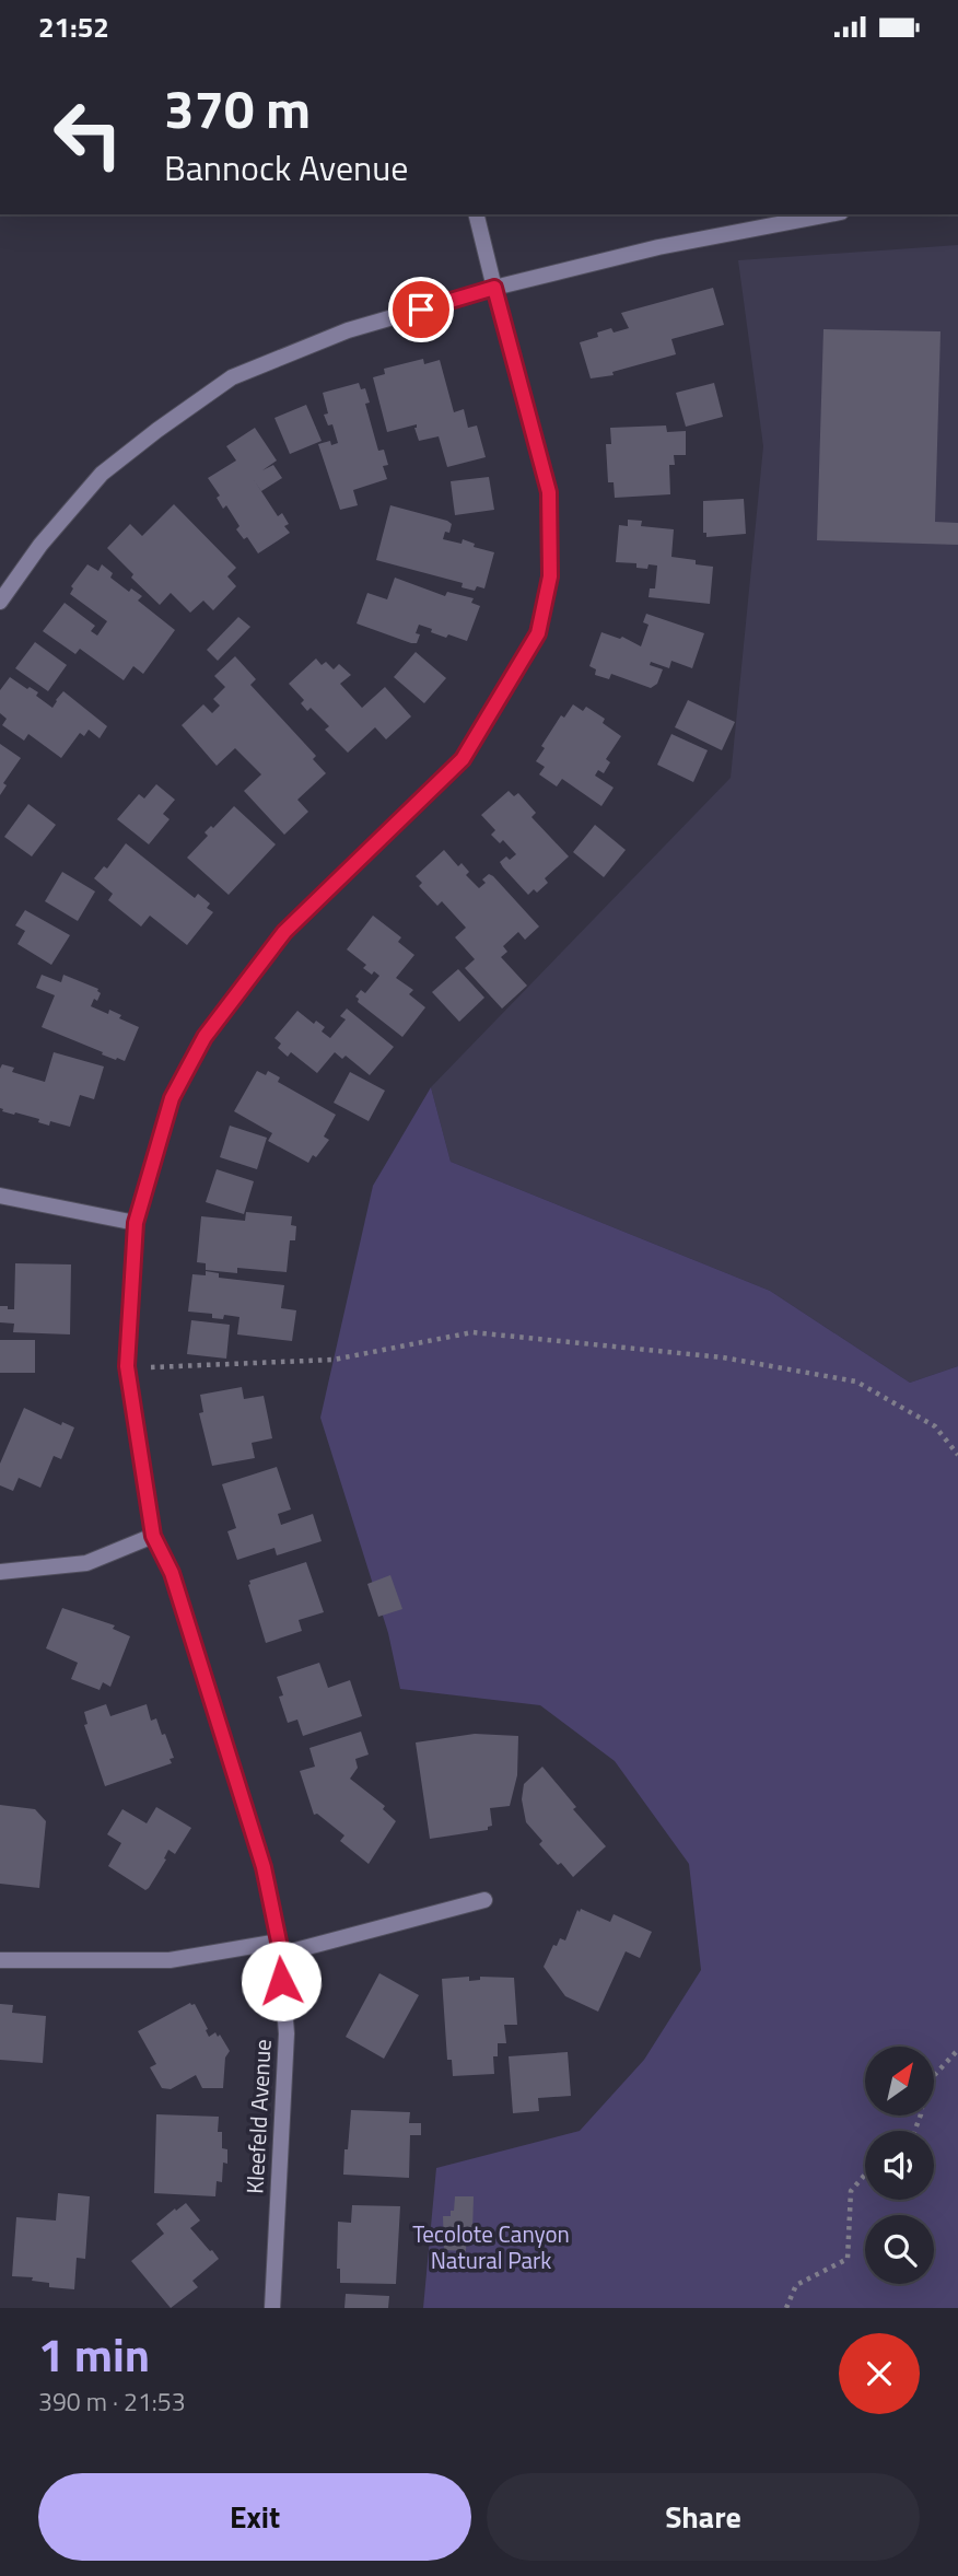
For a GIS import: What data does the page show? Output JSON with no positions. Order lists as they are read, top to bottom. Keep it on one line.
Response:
{"streets":{"street":["Kleefeld Avenue"]},"parks":["Tecolote Canyon Natural Park"],"north":"top right","page":{"status":"21:52","turn":["370 m","Bannock Avenue"],"heading":["1 min","390 m · 21:53"],"buttons":["Exit","Share"]}}
